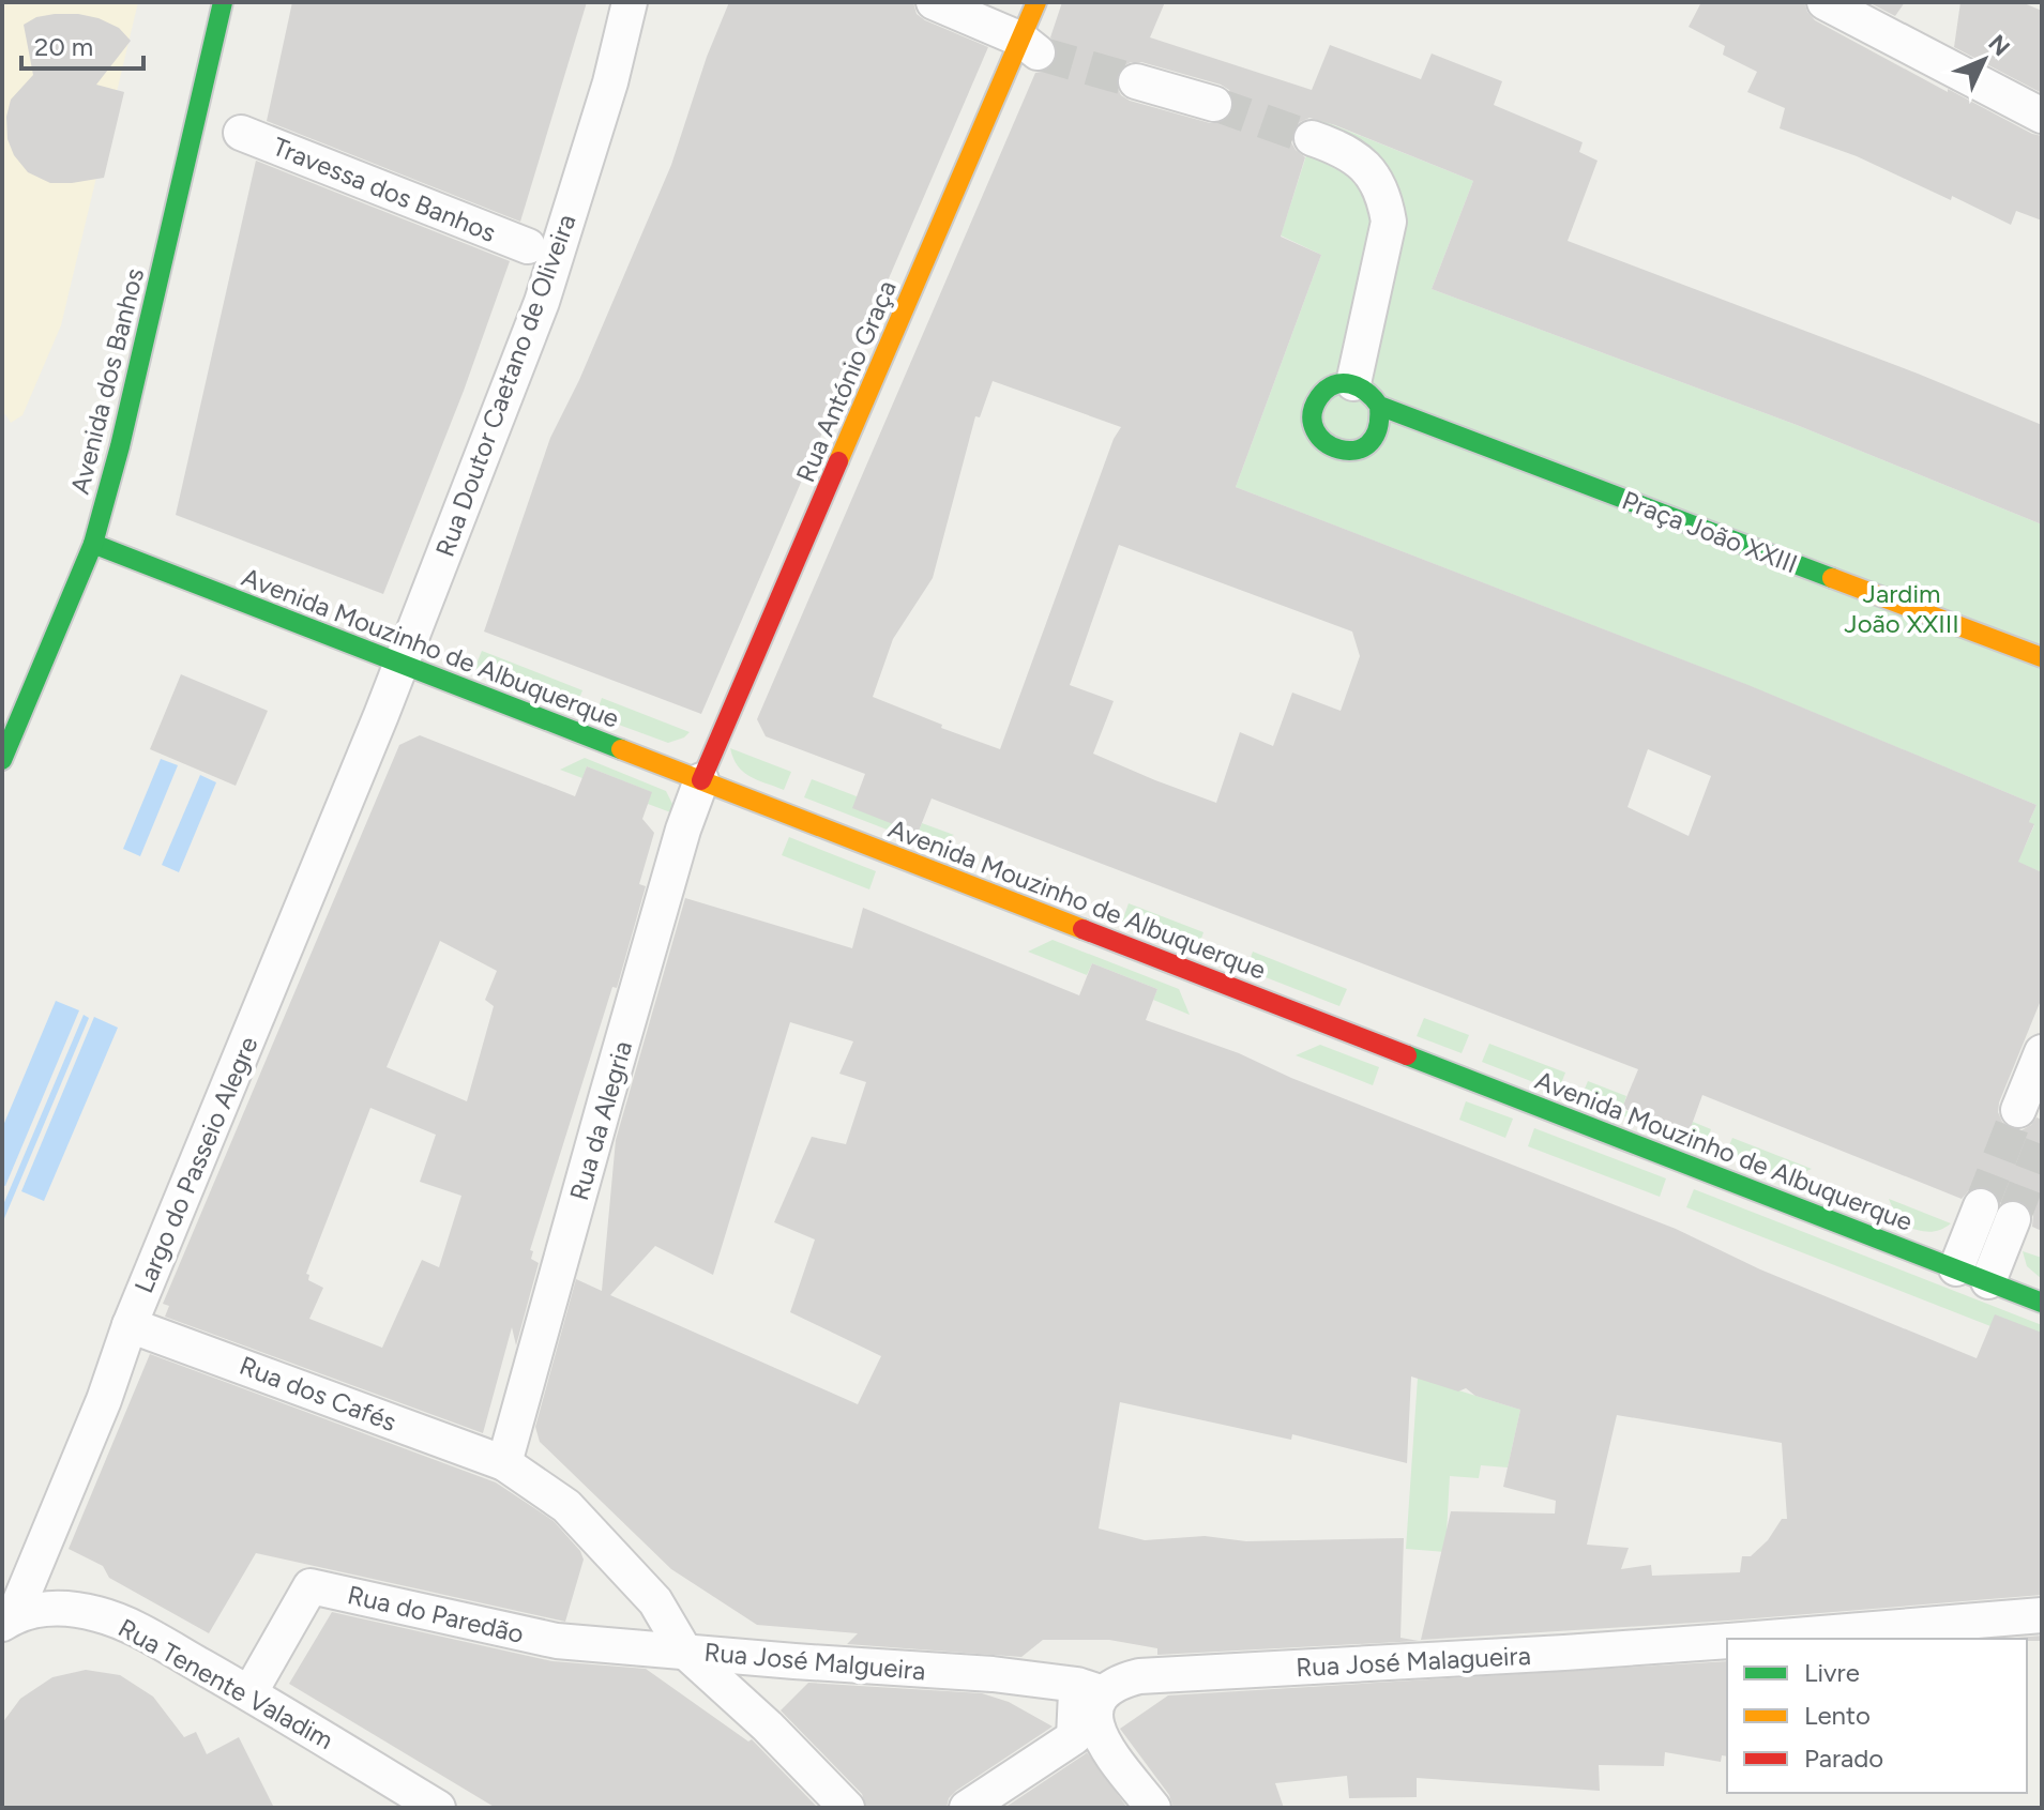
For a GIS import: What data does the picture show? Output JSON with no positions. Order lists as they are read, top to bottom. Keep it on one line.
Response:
{"streets":{"main road":["Avenida dos Banhos","Rua António Graça","Praça João XXIII","Avenida Mouzinho de Albuquerque"],"street":["Travessa dos Banhos","Rua Doutor Caetano de Oliveira","Rua da Alegria","Largo do Passeio Alegre","Rua dos Cafés","Rua do Paredão","Rua José Malgueira","Rua José Malagueira","Rua Tenente Valadim"]},"crossings":[["Avenida dos Banhos","Avenida Mouzinho de Albuquerque"],["Rua António Graça","Avenida Mouzinho de Albuquerque"],["Rua António Graça","Rua da Alegria"],["Rua Doutor Caetano de Oliveira","Avenida Mouzinho de Albuquerque"],["Rua Doutor Caetano de Oliveira","Largo do Passeio Alegre"],["Avenida Mouzinho de Albuquerque","Rua da Alegria"],["Rua da Alegria","Rua dos Cafés"],["Rua da Alegria","Rua José Malgueira"],["Largo do Passeio Alegre","Rua dos Cafés"],["Largo do Passeio Alegre","Rua Tenente Valadim"],["Rua dos Cafés","Rua José Malgueira"],["Rua do Paredão","Rua José Malgueira"],["Rua do Paredão","Rua Tenente Valadim"],["Rua José Malgueira","Rua José Malagueira"]],"parks":["Jardim João XXIII"],"legend":["Livre","Lento","Parado"],"scale_bar":"20 m","north":"top right"}
